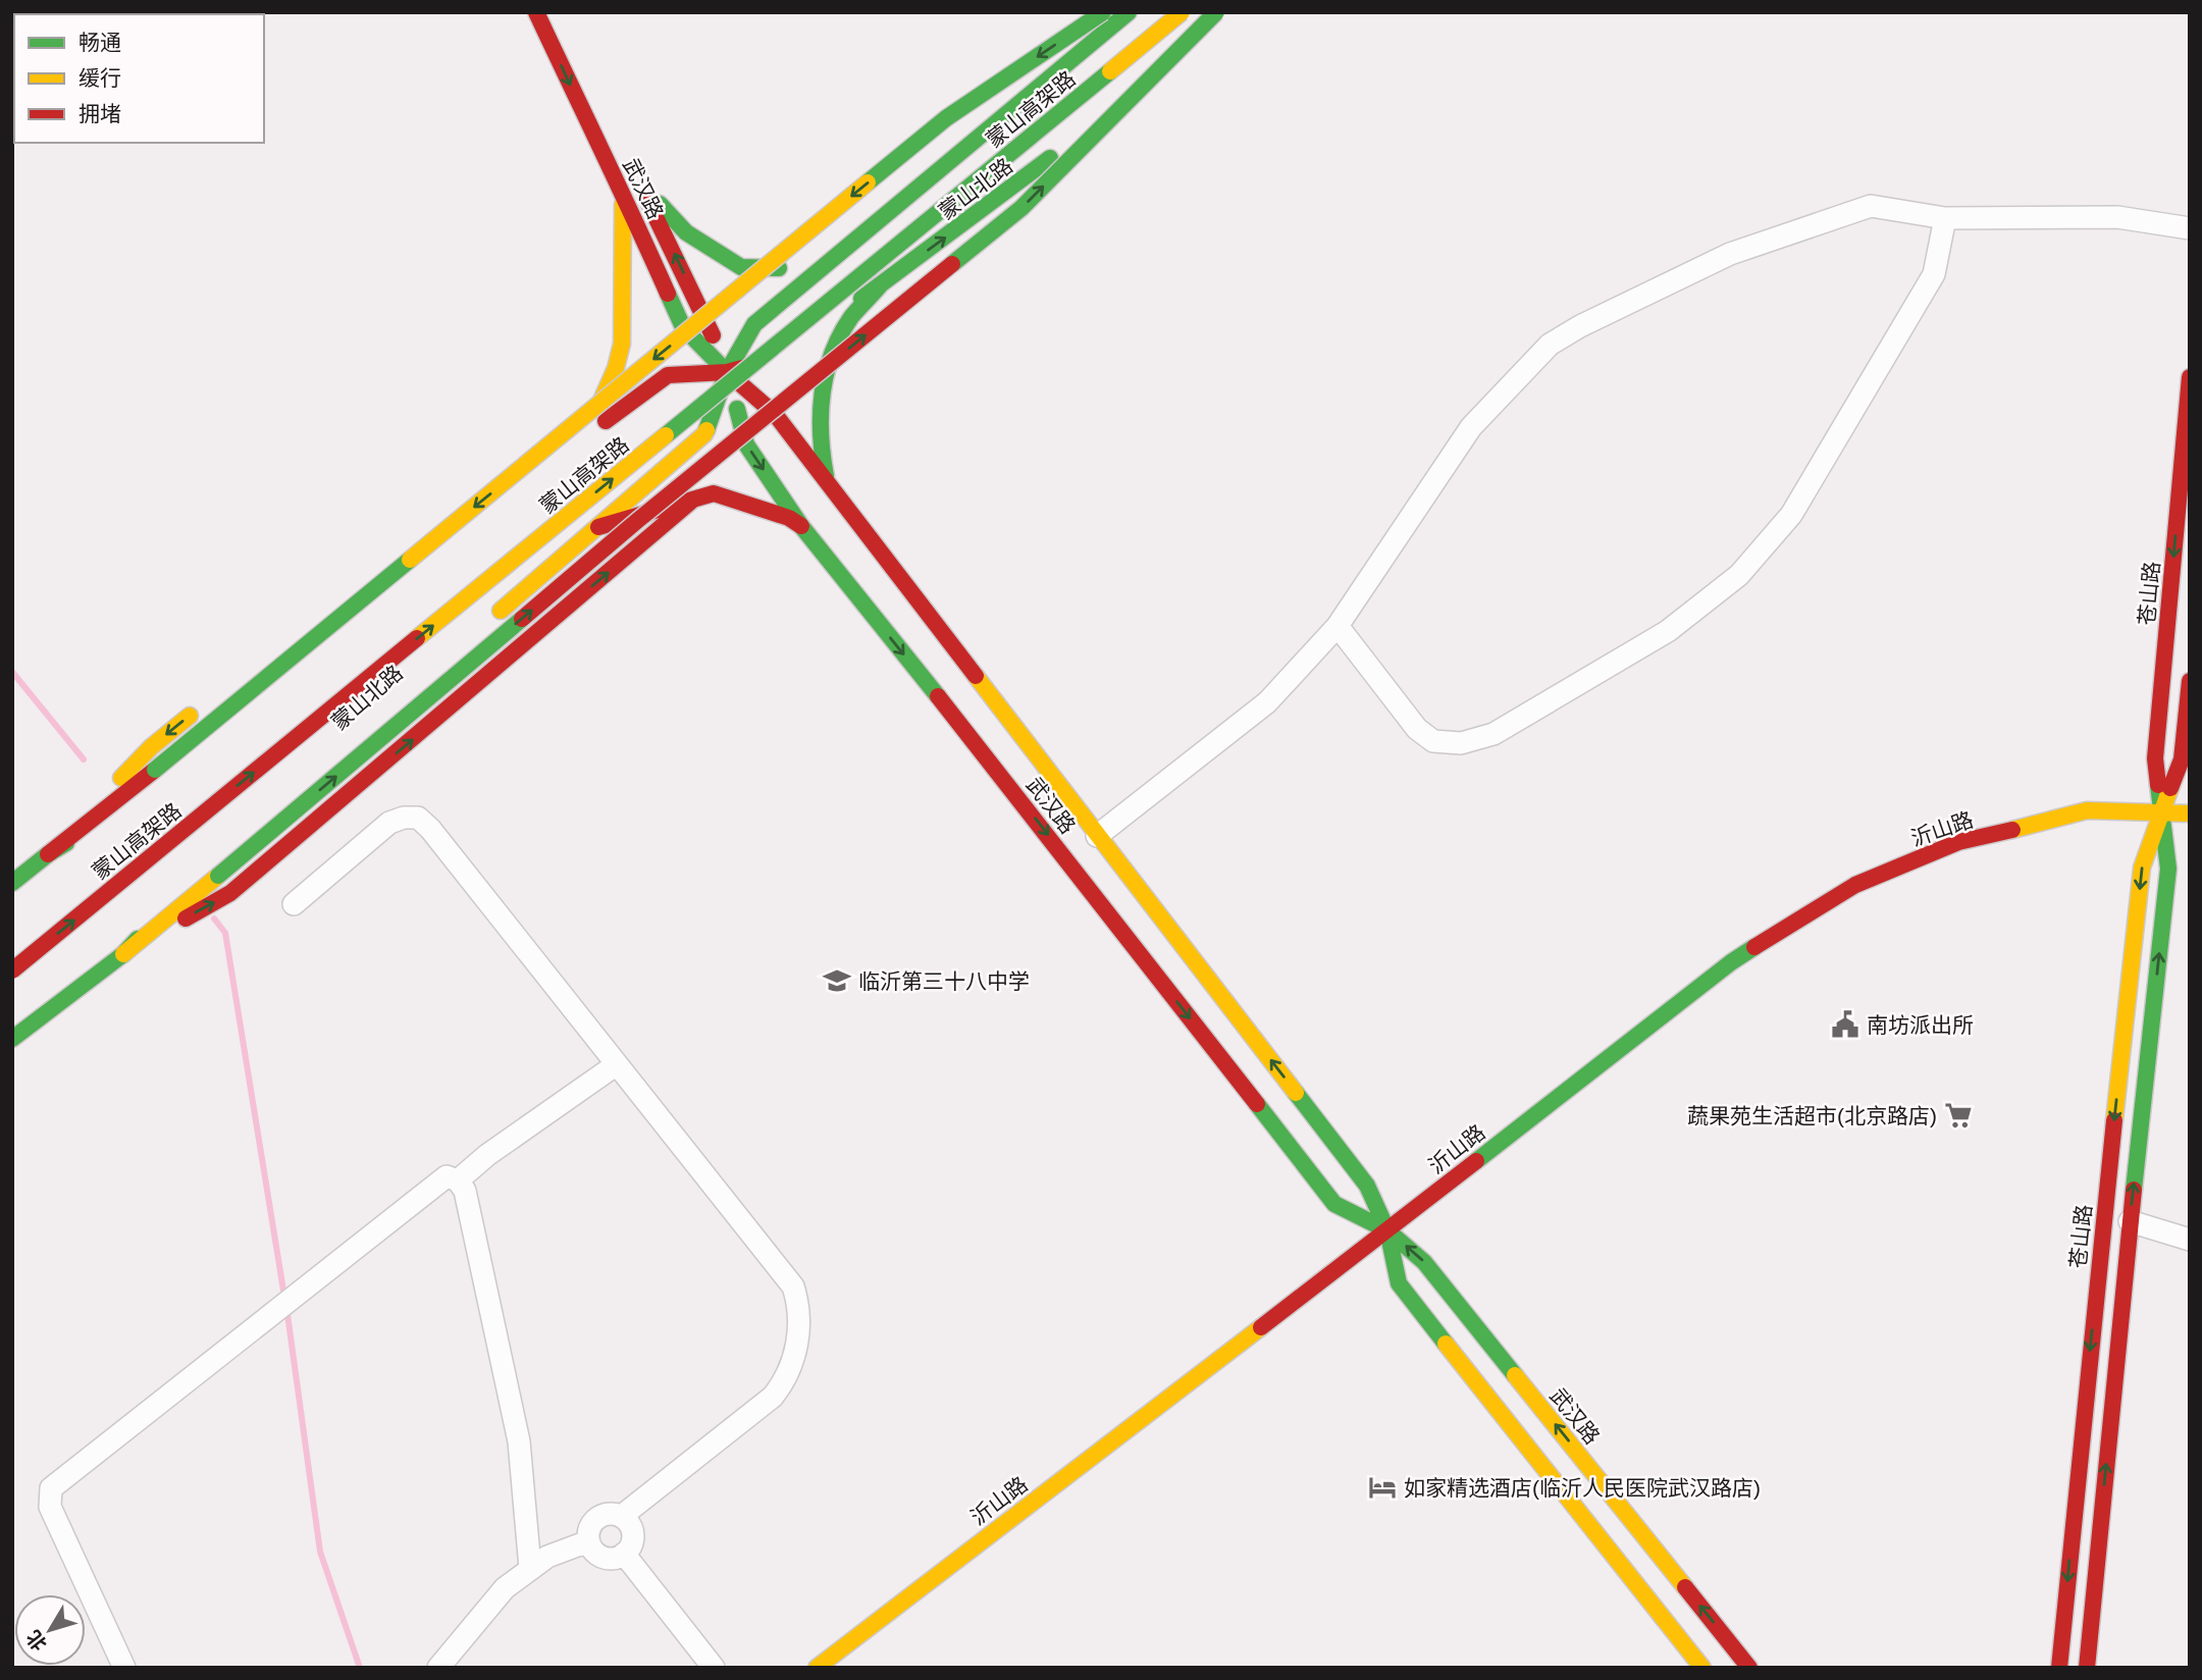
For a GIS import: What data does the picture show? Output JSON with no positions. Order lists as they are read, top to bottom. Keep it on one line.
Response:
{"streets":{"main road":["蒙山高架路","武汉路","蒙山北路","苍山路","沂山路"]},"crossings":[["武汉路","蒙山北路"],["武汉路","沂山路"],["苍山路","沂山路"]],"places":{"school or university":["临沂第三十八中学"],"public building":["南坊派出所"],"supermarket":["蔬果苑生活超市(北京路店)"],"hotel":["如家精选酒店(临沂人民医院武汉路店)"]},"legend":["畅通","缓行","拥堵"],"north":"bottom left"}
